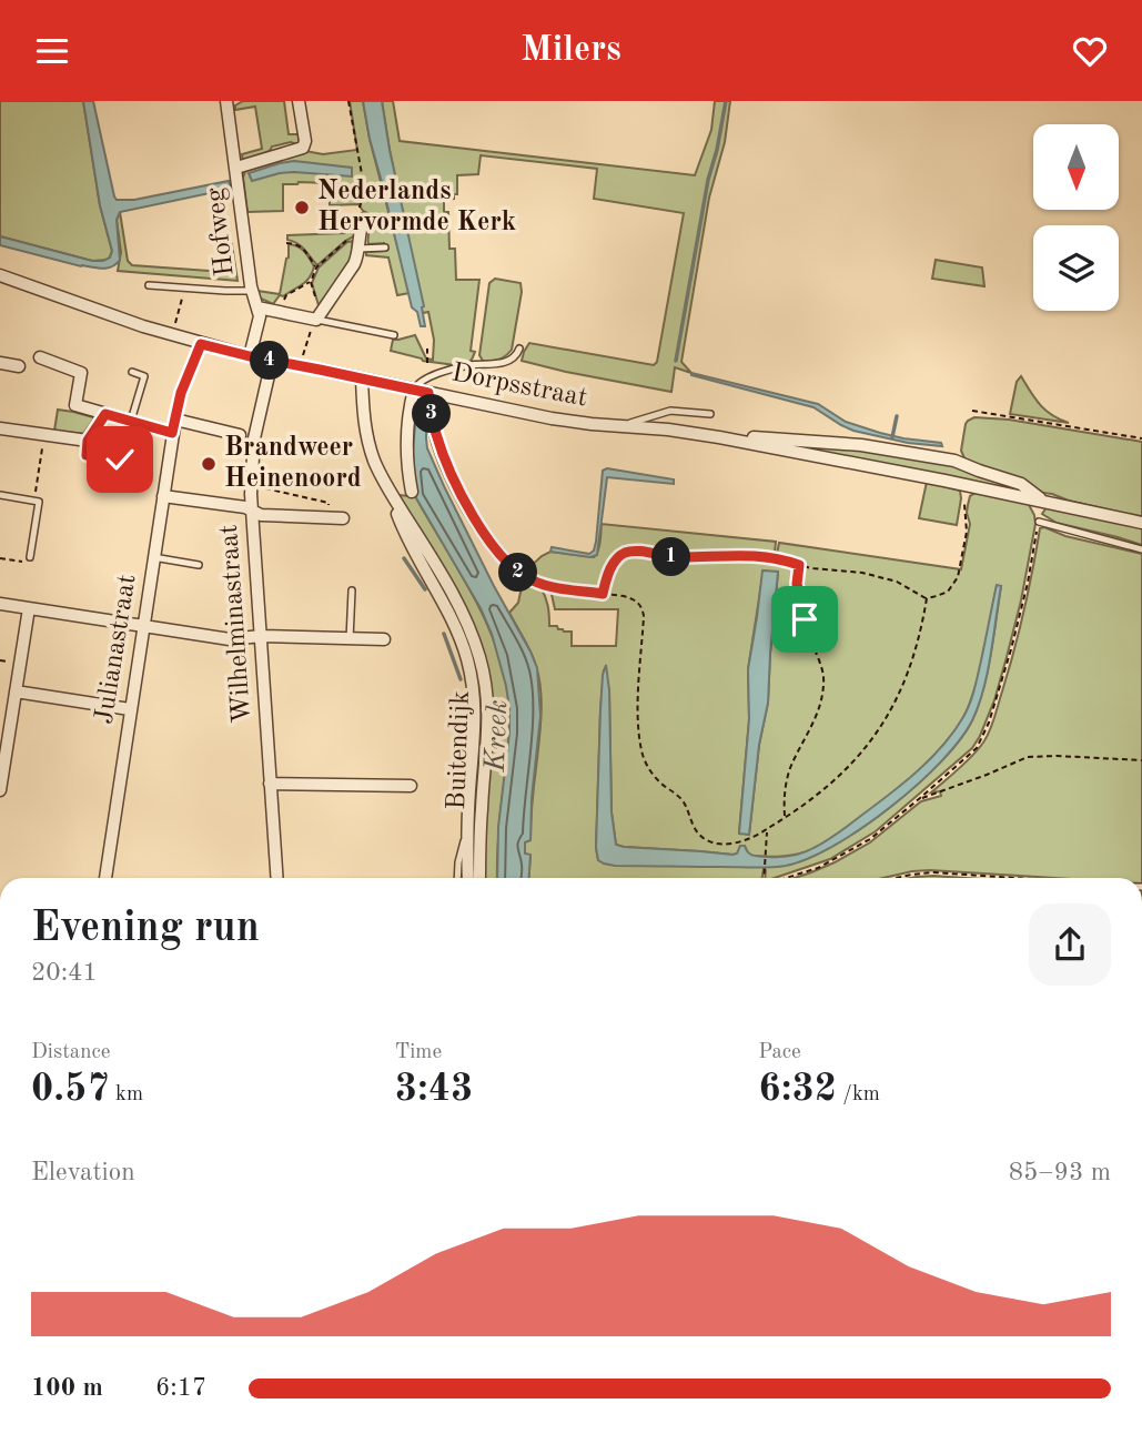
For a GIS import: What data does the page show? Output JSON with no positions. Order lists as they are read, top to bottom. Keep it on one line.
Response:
{"streets":{"street":["Hofweg","Dorpsstraat","Wilhelminastraat","Julianastraat","Buitendijk"]},"crossings":[["Hofweg","Dorpsstraat"],["Dorpsstraat","Wilhelminastraat"],["Dorpsstraat","Buitendijk"]],"water":["Kreek"],"places":["Nederlands Hervormde Kerk","Brandweer Heinenoord"],"north":"bottom","page":{"header":"Milers","pins":["4","3","1","2"],"heading":["Evening run","20:41"],"stats":[["Distance","0.57 km"],["Time","3:43"],["Pace","6:32 /km"]],"chart":["Elevation","85–93 m"],"list":[{"name":"100 m","note":"6:17"}]}}
